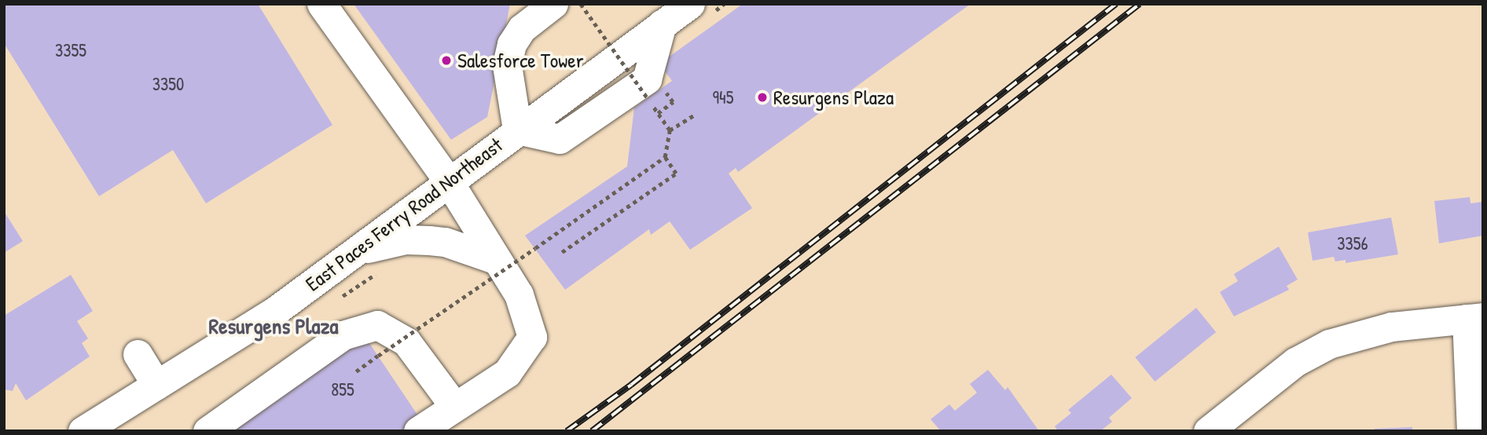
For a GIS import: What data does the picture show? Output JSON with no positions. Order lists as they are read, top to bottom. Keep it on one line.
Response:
{"streets":{"street":["East Paces Ferry Road Northeast"]},"districts":["Resurgens Plaza"],"places":["Salesforce Tower","Resurgens Plaza"],"house_numbers":["3355","3350","945","3356","855"]}
